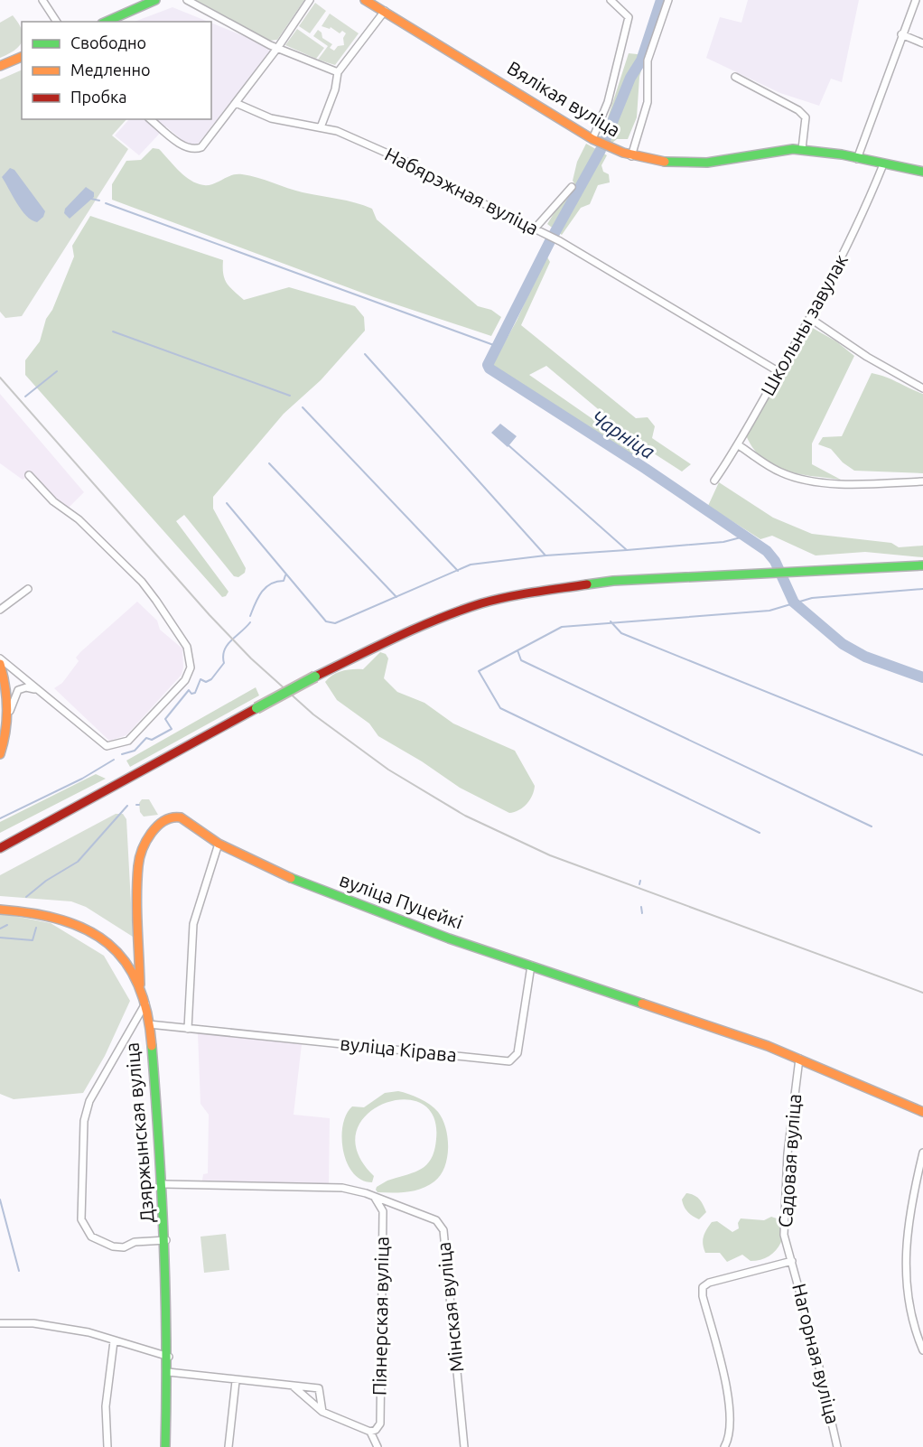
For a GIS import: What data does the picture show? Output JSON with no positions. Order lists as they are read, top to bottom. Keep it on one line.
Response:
{"streets":{"main road":["Вялікая вуліца","вуліца Пуцейкі","Дзяржынская вуліца"],"street":["Набярэжная вуліца","Школьны завулак","вуліца Кірава","Садовая вуліца","Мінская вуліца","Піянерская вуліца","Нагорная вуліца"]},"crossings":[["Вялікая вуліца","Школьны завулак"],["Набярэжная вуліца","Школьны завулак"],["вуліца Пуцейкі","вуліца Кірава"],["вуліца Пуцейкі","Дзяржынская вуліца"],["вуліца Пуцейкі","Садовая вуліца"],["вуліца Кірава","Дзяржынская вуліца"],["Дзяржынская вуліца","Мінская вуліца"],["Садовая вуліца","Нагорная вуліца"],["Мінская вуліца","Піянерская вуліца"]],"water":["Чарніца"],"legend":["Свободно","Медленно","Пробка"]}
